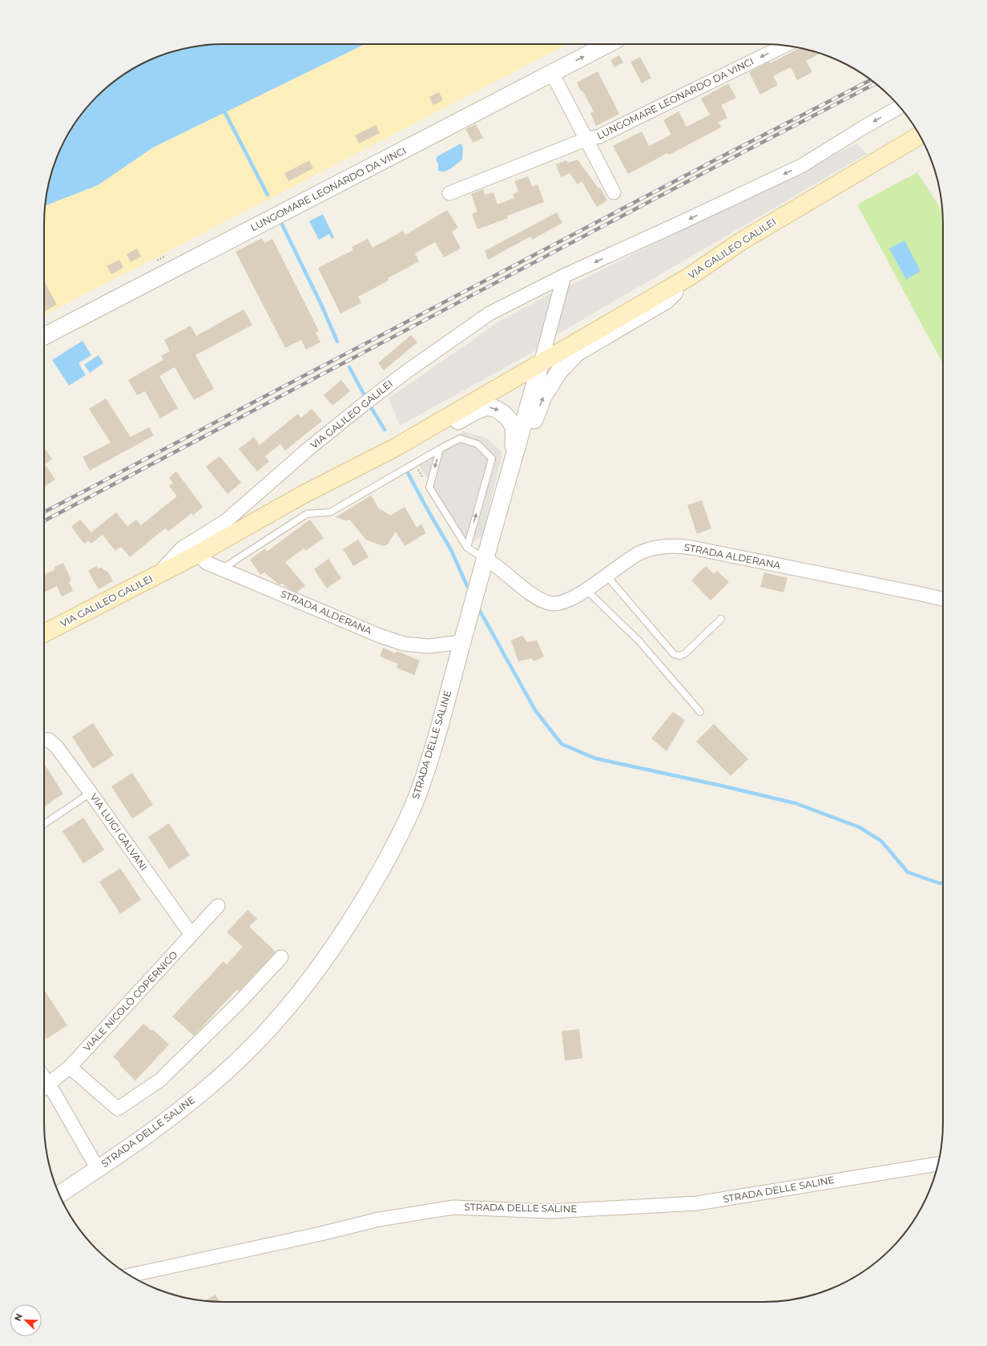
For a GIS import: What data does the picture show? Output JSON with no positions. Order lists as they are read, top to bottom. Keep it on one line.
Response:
{"streets":{"main road":["VIA GALILEO GALILEI"],"street":["LUNGOMARE LEONARDO DA VINCI","STRADA ALDERANA","STRADA DELLE SALINE","VIA LUIGI GALVANI","VIALE NICOLÒ COPERNICO"]},"crossings":[["VIA GALILEO GALILEI","STRADA ALDERANA"],["VIA GALILEO GALILEI","STRADA DELLE SALINE"],["STRADA ALDERANA","STRADA DELLE SALINE"],["VIA LUIGI GALVANI","VIALE NICOLÒ COPERNICO"]],"north":"top left"}
